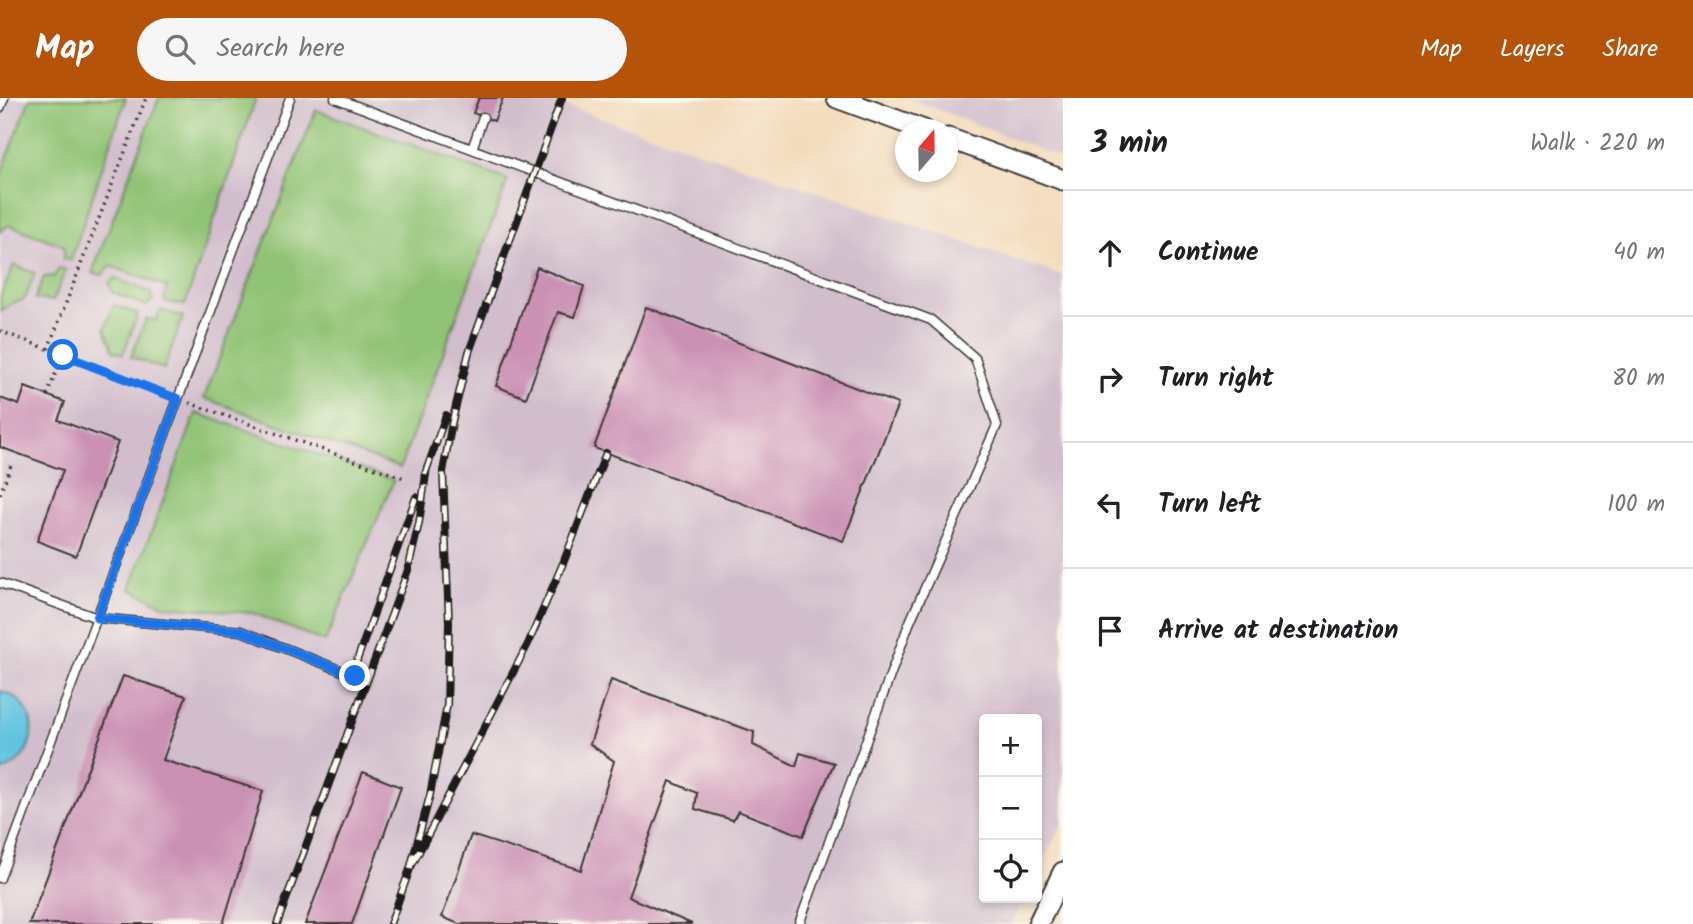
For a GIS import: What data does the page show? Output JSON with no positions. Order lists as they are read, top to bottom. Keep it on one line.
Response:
{"north":"top","page":{"header":"Map","search":"Search here","nav":["Map","Layers","Share"],"heading":["3 min","Walk · 220 m"],"list":[["Continue","40 m"],["Turn right","80 m"],["Turn left","100 m"],"Arrive at destination"],"map_buttons":["+","−"]}}
